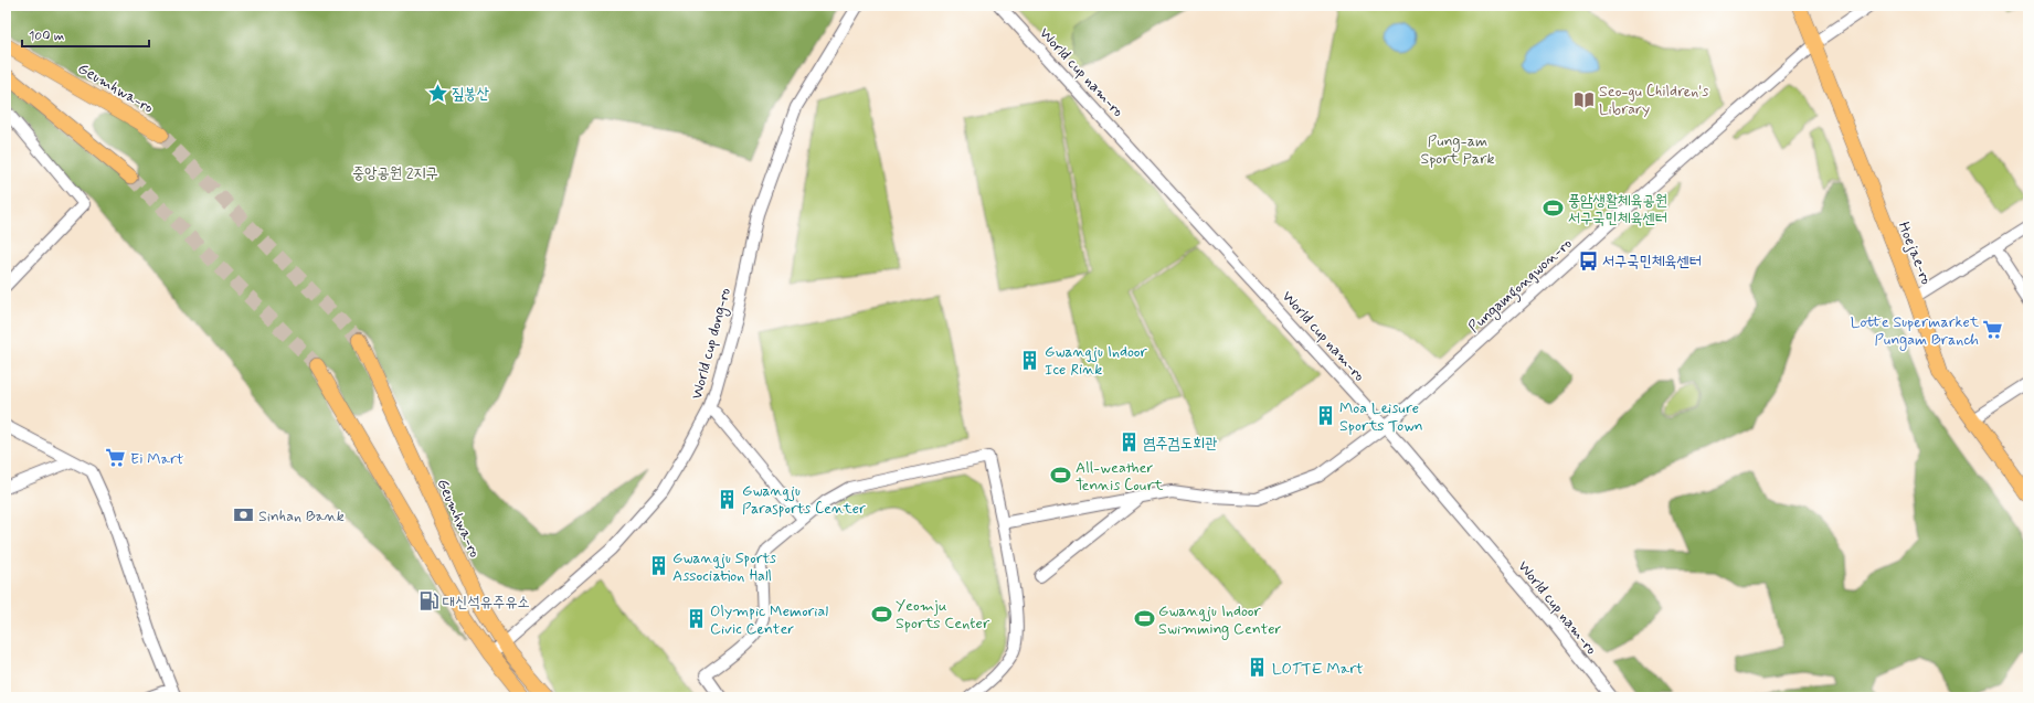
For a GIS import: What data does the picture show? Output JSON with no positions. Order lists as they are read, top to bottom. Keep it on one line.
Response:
{"streets":{"main road":["Geumhwa-ro","Hoejae-ro"],"street":["World cup nam-ro","Pungamgongwon-ro","World cup dong-ro"]},"crossings":[["World cup nam-ro","Pungamgongwon-ro"],["Geumhwa-ro","World cup dong-ro"],["Hoejae-ro","Pungamgongwon-ro"]],"parks":["Pung-am Sport Park","중앙공원 2지구"],"places":{"place":["짚봉산"],"library":["Seo-gu Children's Library"],"sports":["풍암생활체육공원 서구국민체육센터","All-weather Tennis Court","Yeomju Sports Center","Gwangju Indoor Swimming Center"],"bus stop":["서구국민체육센터"],"supermarket":["Lotte Supermarket Pungam Branch","Ei Mart"],"building":["Gwangju Indoor Ice Rink","Moa Leisure Sports Town","염주검도회관","Gwangju Parasports Center","Gwangju Sports Association Hall","Olympic Memorial Civic Center","LOTTE Mart"],"bank":["Sinhan Bank"],"fuel station":["대신석유주유소"]},"scale_bar":"100 m"}
